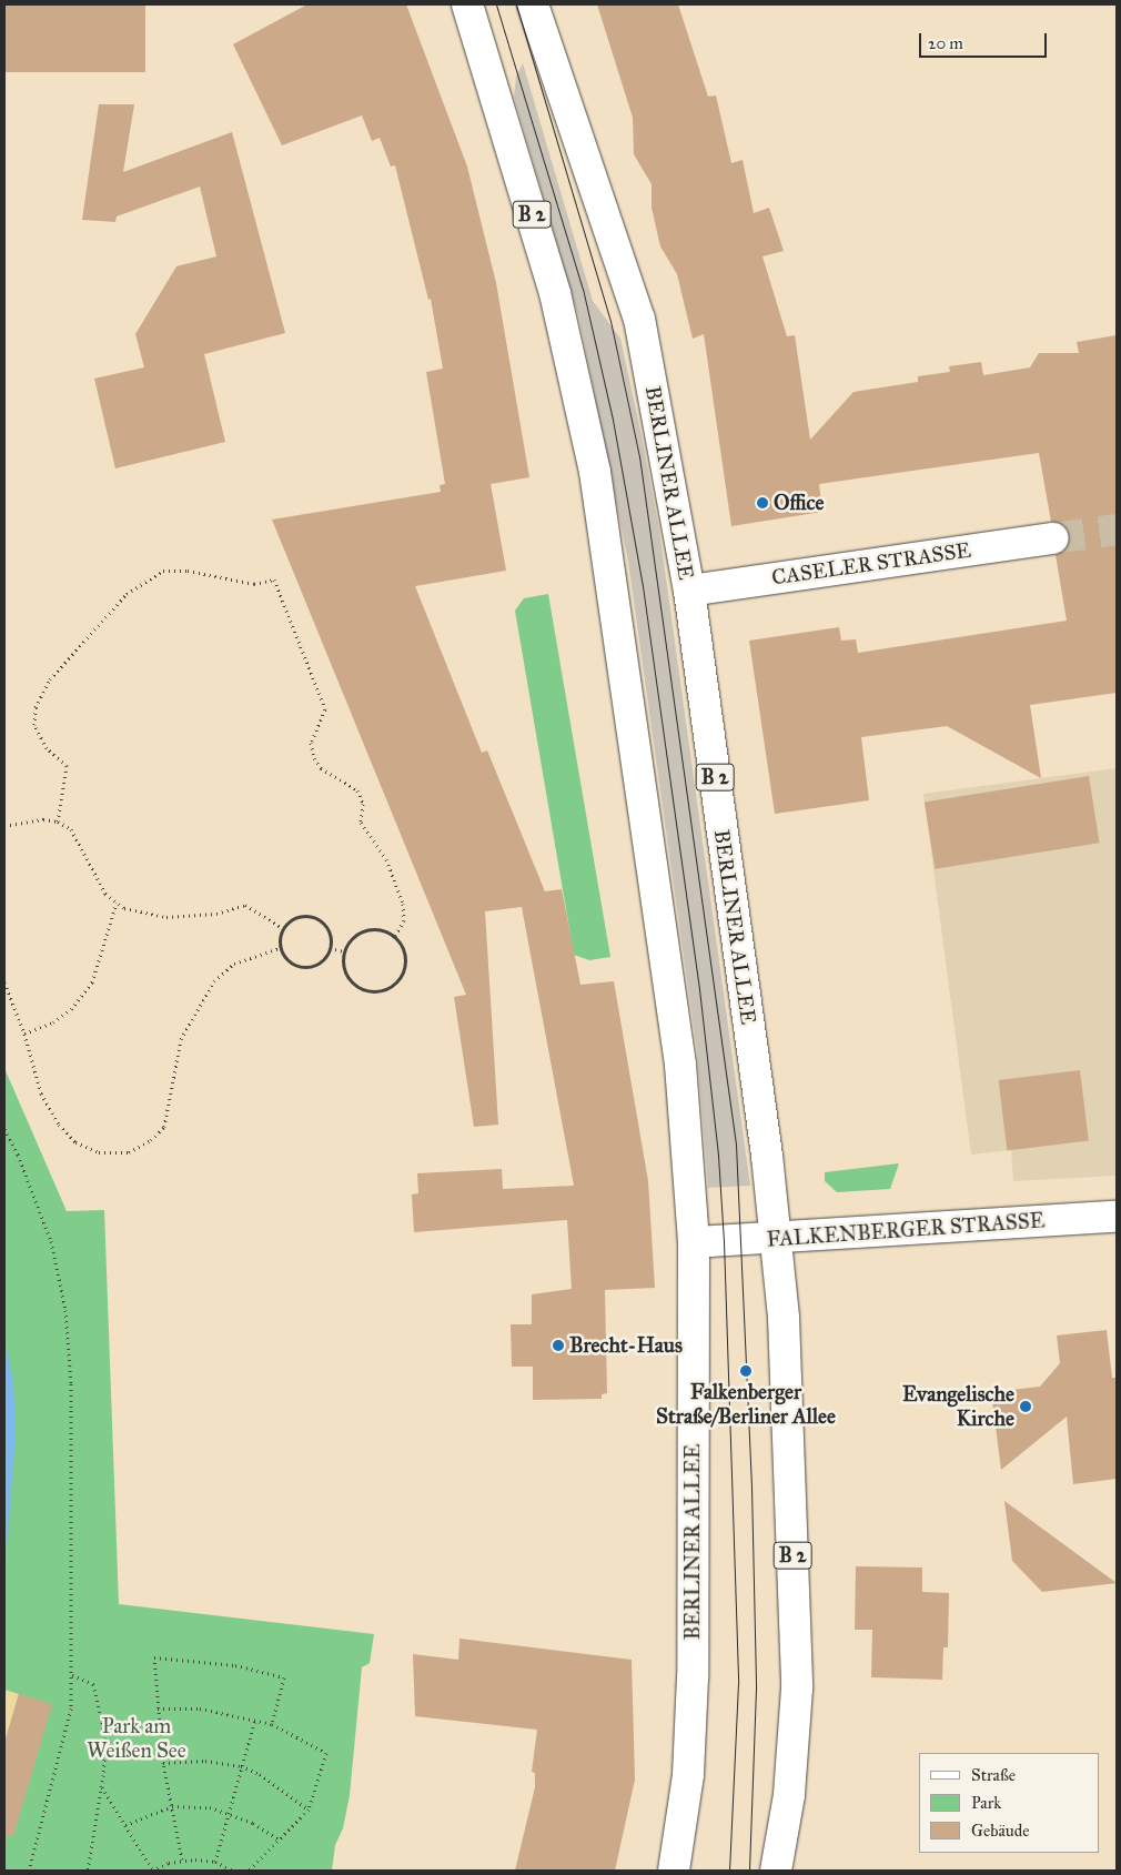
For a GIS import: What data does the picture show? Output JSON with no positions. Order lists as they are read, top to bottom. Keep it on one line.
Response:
{"streets":{"main road":["B 2","BERLINER ALLEE","CASELER STRASSE","FALKENBERGER STRASSE"]},"crossings":[["BERLINER ALLEE","CASELER STRASSE"],["BERLINER ALLEE","FALKENBERGER STRASSE"]],"parks":["Park am Weißen See"],"places":["Office","Brecht-Haus","Falkenberger Straße/Berliner Allee","Evangelische Kirche"],"legend":["Straße","Park","Gebäude"],"scale_bar":"20 m"}
